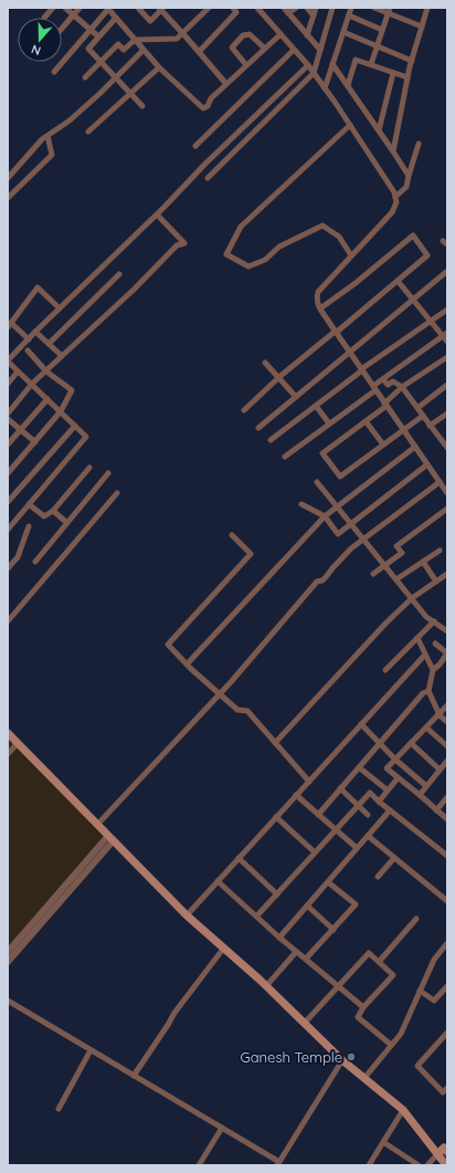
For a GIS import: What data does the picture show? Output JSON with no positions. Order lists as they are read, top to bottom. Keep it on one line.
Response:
{"places":["Ganesh Temple"],"north":"bottom"}
